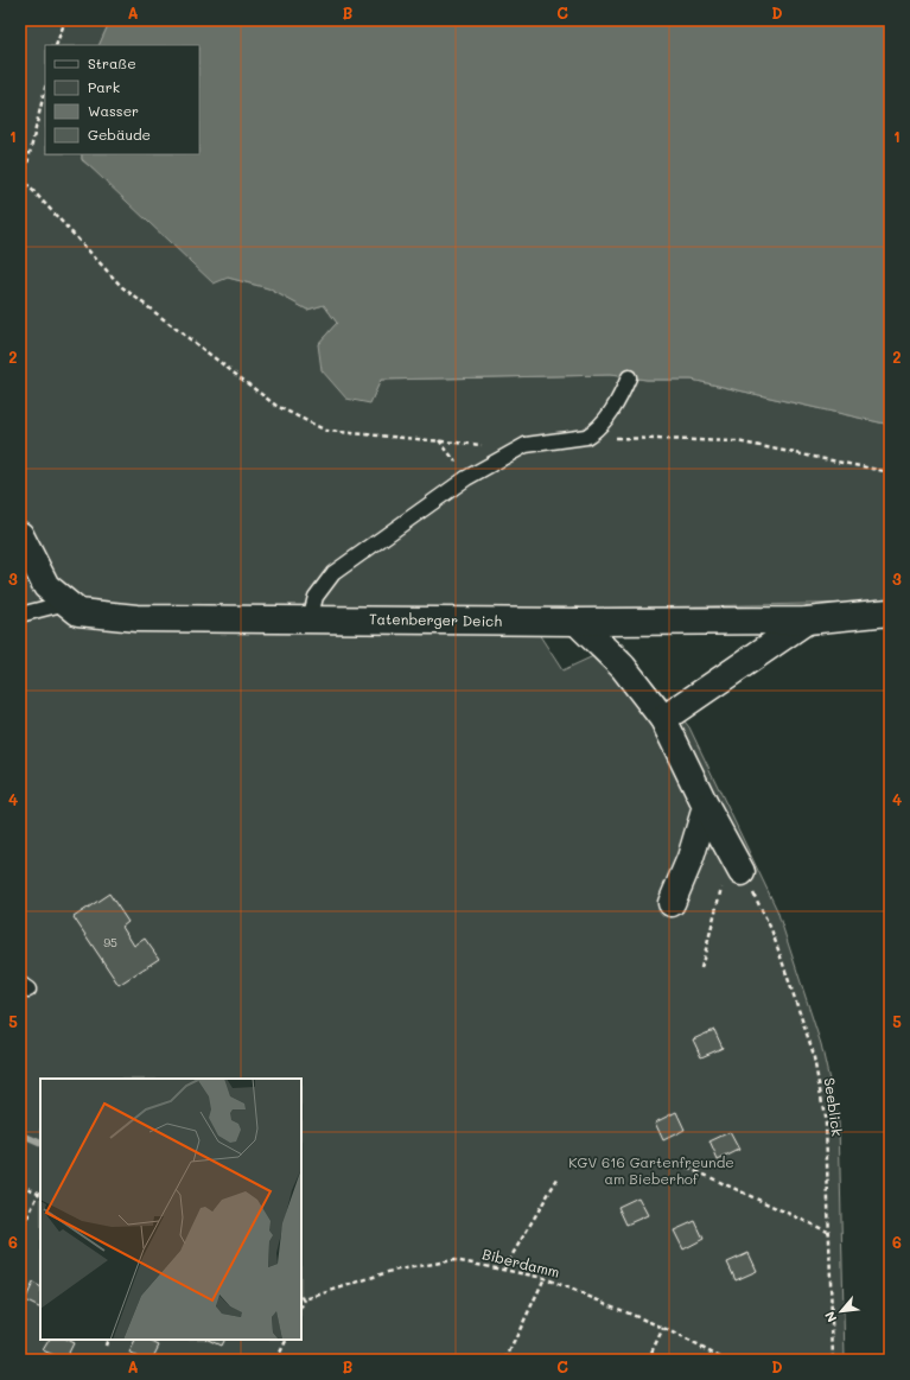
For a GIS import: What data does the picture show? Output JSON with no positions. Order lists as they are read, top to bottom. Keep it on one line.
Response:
{"streets":{"street":["Tatenberger Deich"],"path":["Seeblick","Biberdamm"]},"parks":["KGV 616 Gartenfreunde am Bieberhof"],"house_numbers":["95"],"legend":["Straße","Park","Wasser","Gebäude"],"north":"bottom left","grid":{"columns":["A","B","C","D"],"rows":["1","2","3","4","5","6"]}}
